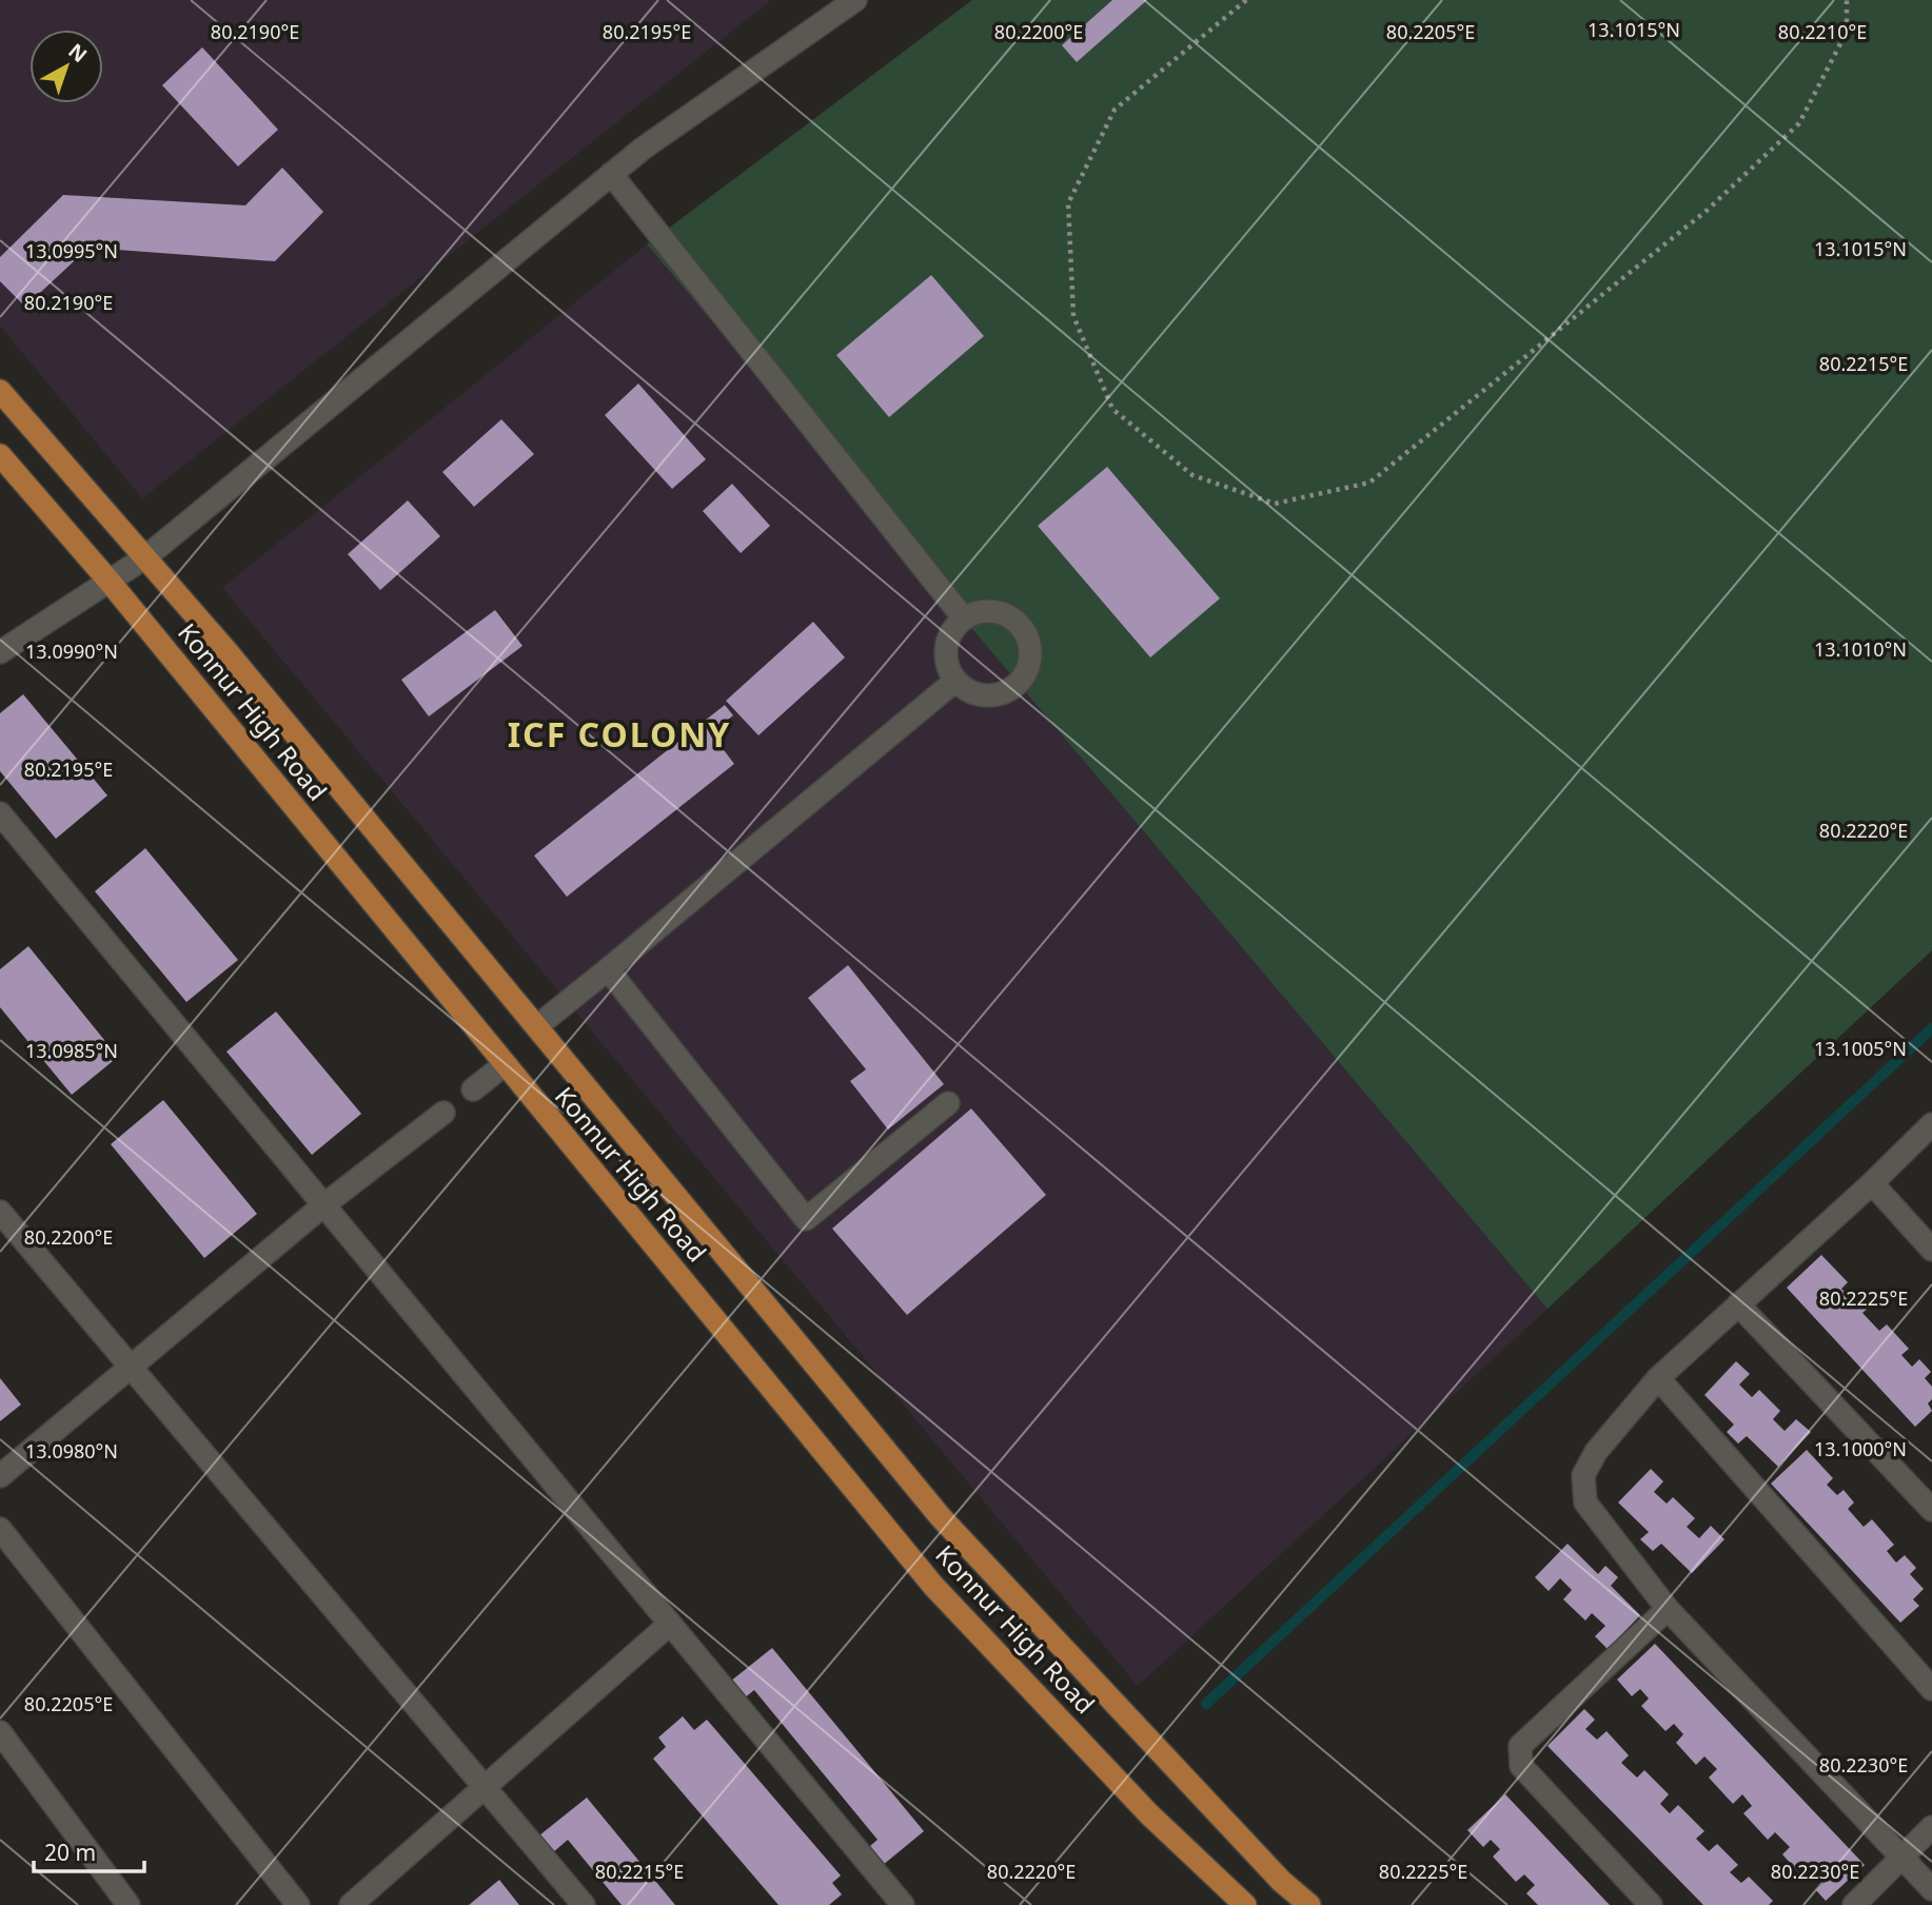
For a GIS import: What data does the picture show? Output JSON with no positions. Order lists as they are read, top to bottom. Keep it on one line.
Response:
{"streets":{"main road":["Konnur High Road"]},"districts":["ICF COLONY"],"scale_bar":"20 m","north":"top right","coordinates":["13.1015°N","80.2190°E","80.2195°E","80.2200°E","80.2205°E","80.2210°E","13.0995°N","80.2215°E","13.1010°N","13.0990°N","80.2220°E","13.1005°N","13.0985°N","80.2225°E","13.1000°N","13.0980°N","80.2230°E"]}
